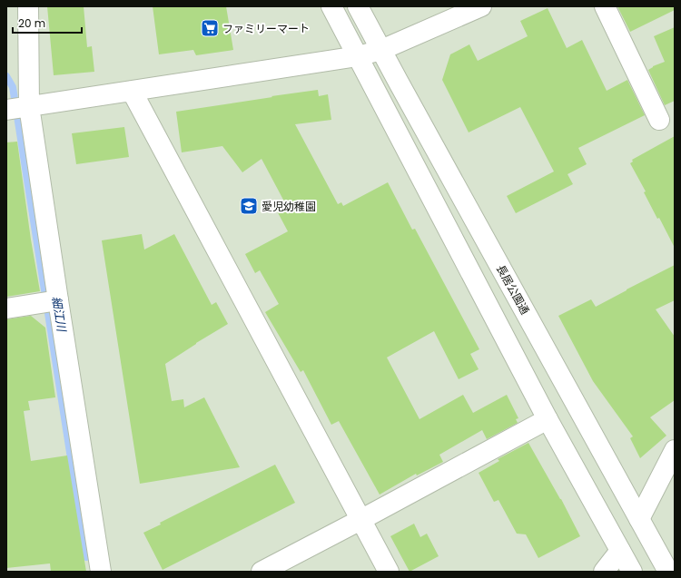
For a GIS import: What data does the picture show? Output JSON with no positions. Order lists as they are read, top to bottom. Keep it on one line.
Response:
{"streets":{"main road":["長居公園通"]},"water":["細江川"],"places":{"supermarket":["ファミリーマート"],"school or university":["愛児幼稚園"]},"scale_bar":"20 m"}
